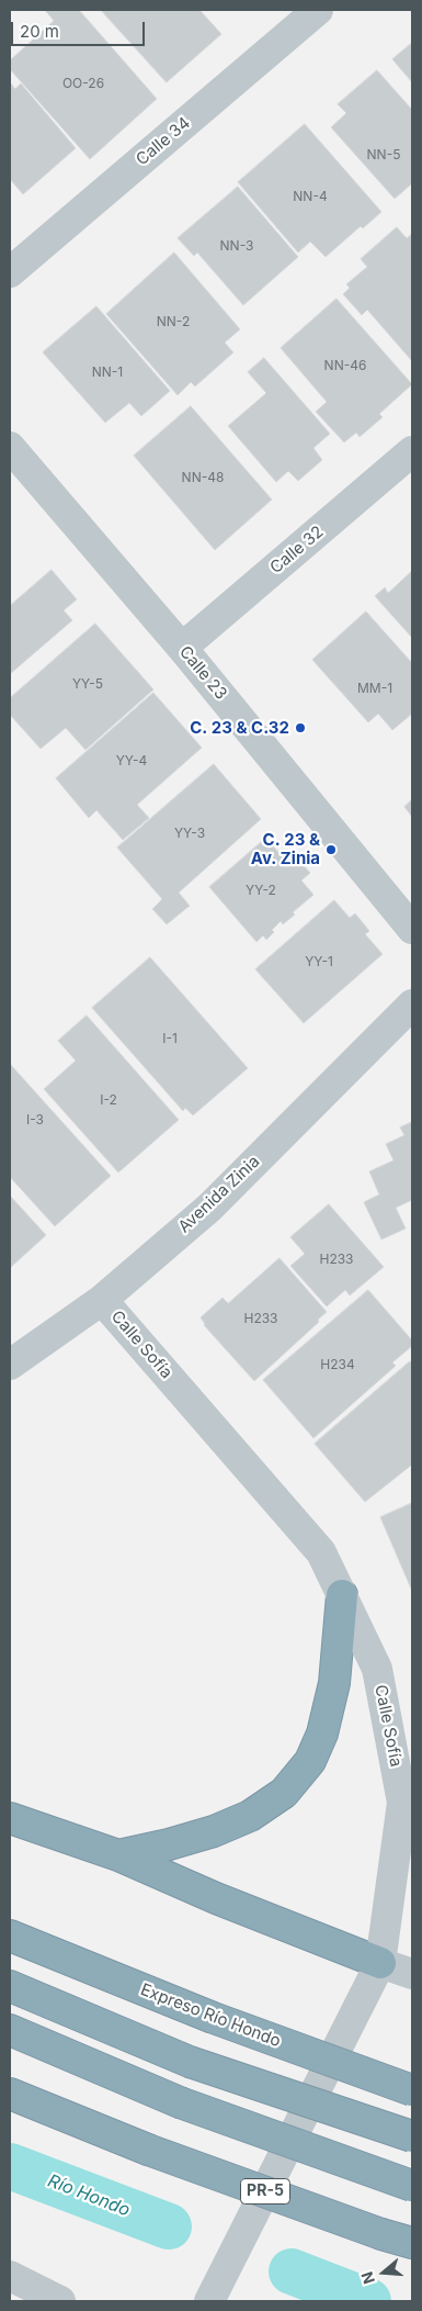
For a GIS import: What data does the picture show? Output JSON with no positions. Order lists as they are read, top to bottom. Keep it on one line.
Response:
{"streets":{"highway":["Expreso Río Hondo","PR-5"],"street":["Calle 34","Calle 32","Calle 23","Avenida Zinia","Calle Sofía"]},"crossings":[["Calle 32","Calle 23"],["Avenida Zinia","Calle Sofía"]],"water":["Río Hondo"],"places":["C. 23 & C.32","C. 23 & Av. Zinia"],"house_numbers":["OO-26","NN-5","NN-4","NN-3","NN-2","NN-46","NN-1","NN-48","YY-5","MM-1","YY-4","YY-3","YY-2","YY-1","I-1","I-2","I-3","H233","H233","H234"],"scale_bar":"20 m","north":"left"}
